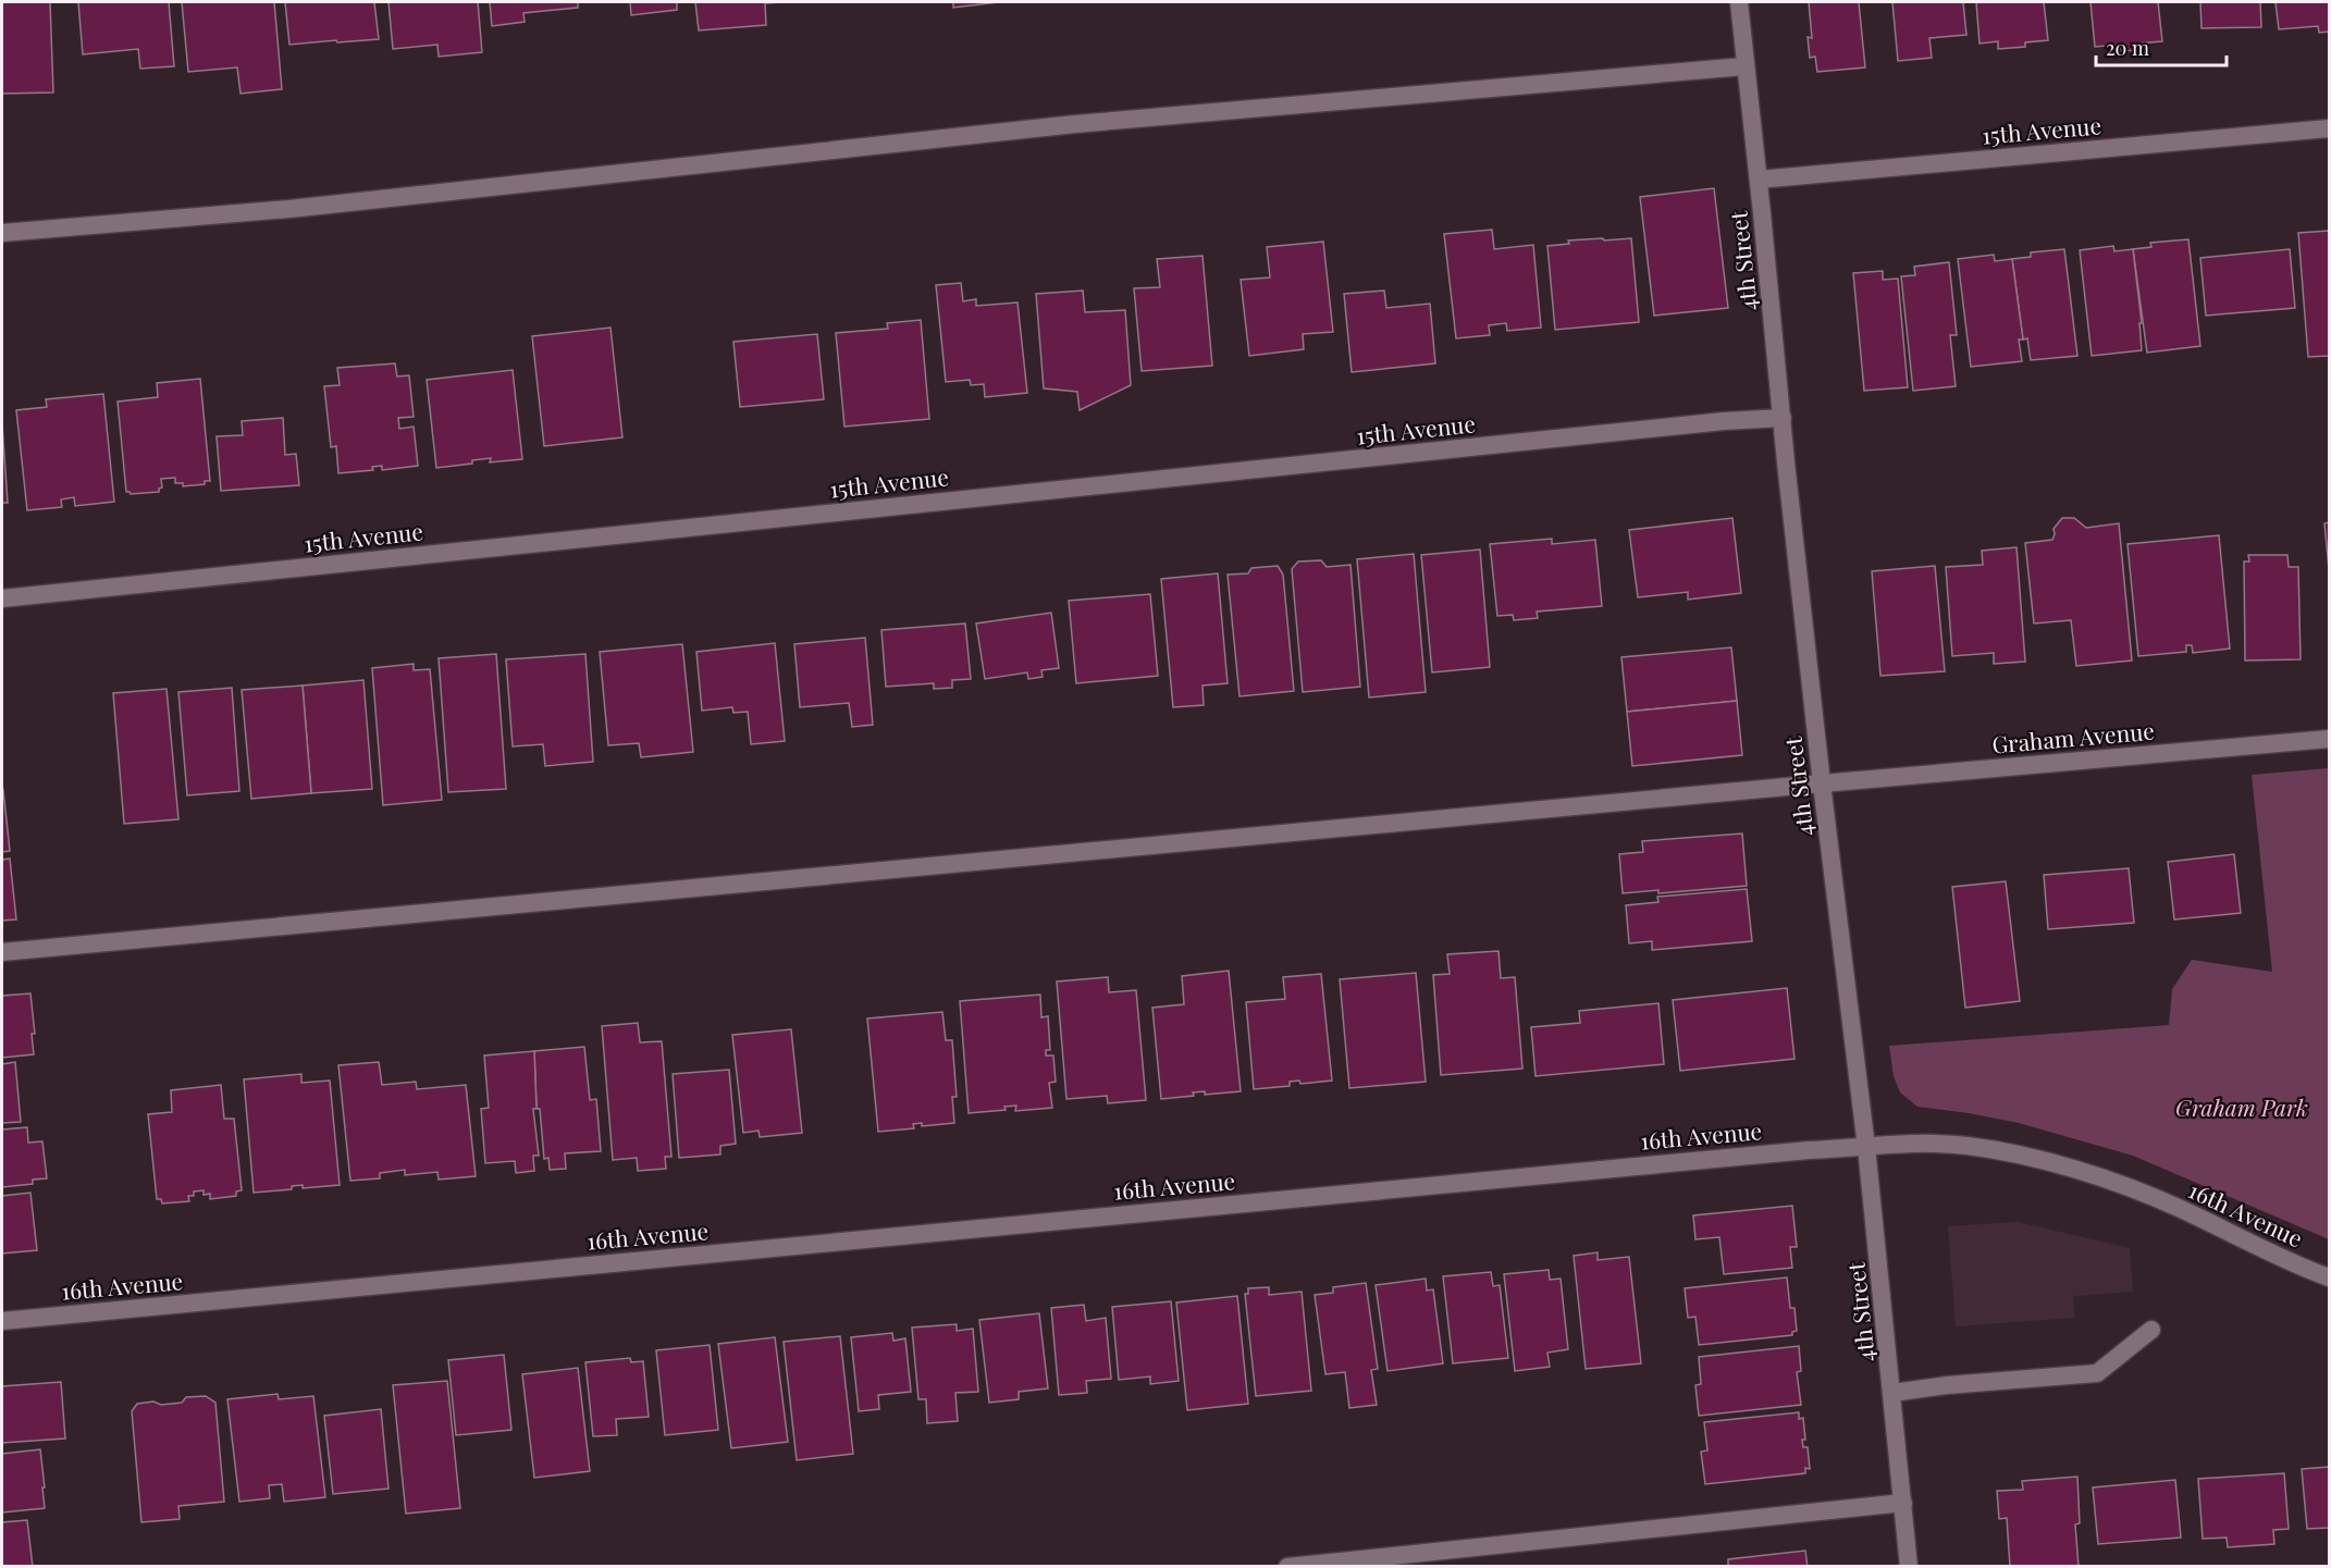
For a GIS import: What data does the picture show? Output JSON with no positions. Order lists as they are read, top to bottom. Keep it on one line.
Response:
{"streets":{"street":["15th Avenue","4th Street","Graham Avenue","16th Avenue"]},"crossings":[["15th Avenue","4th Street"],["4th Street","Graham Avenue"],["4th Street","16th Avenue"]],"parks":["Graham Park"],"scale_bar":"20 m"}
